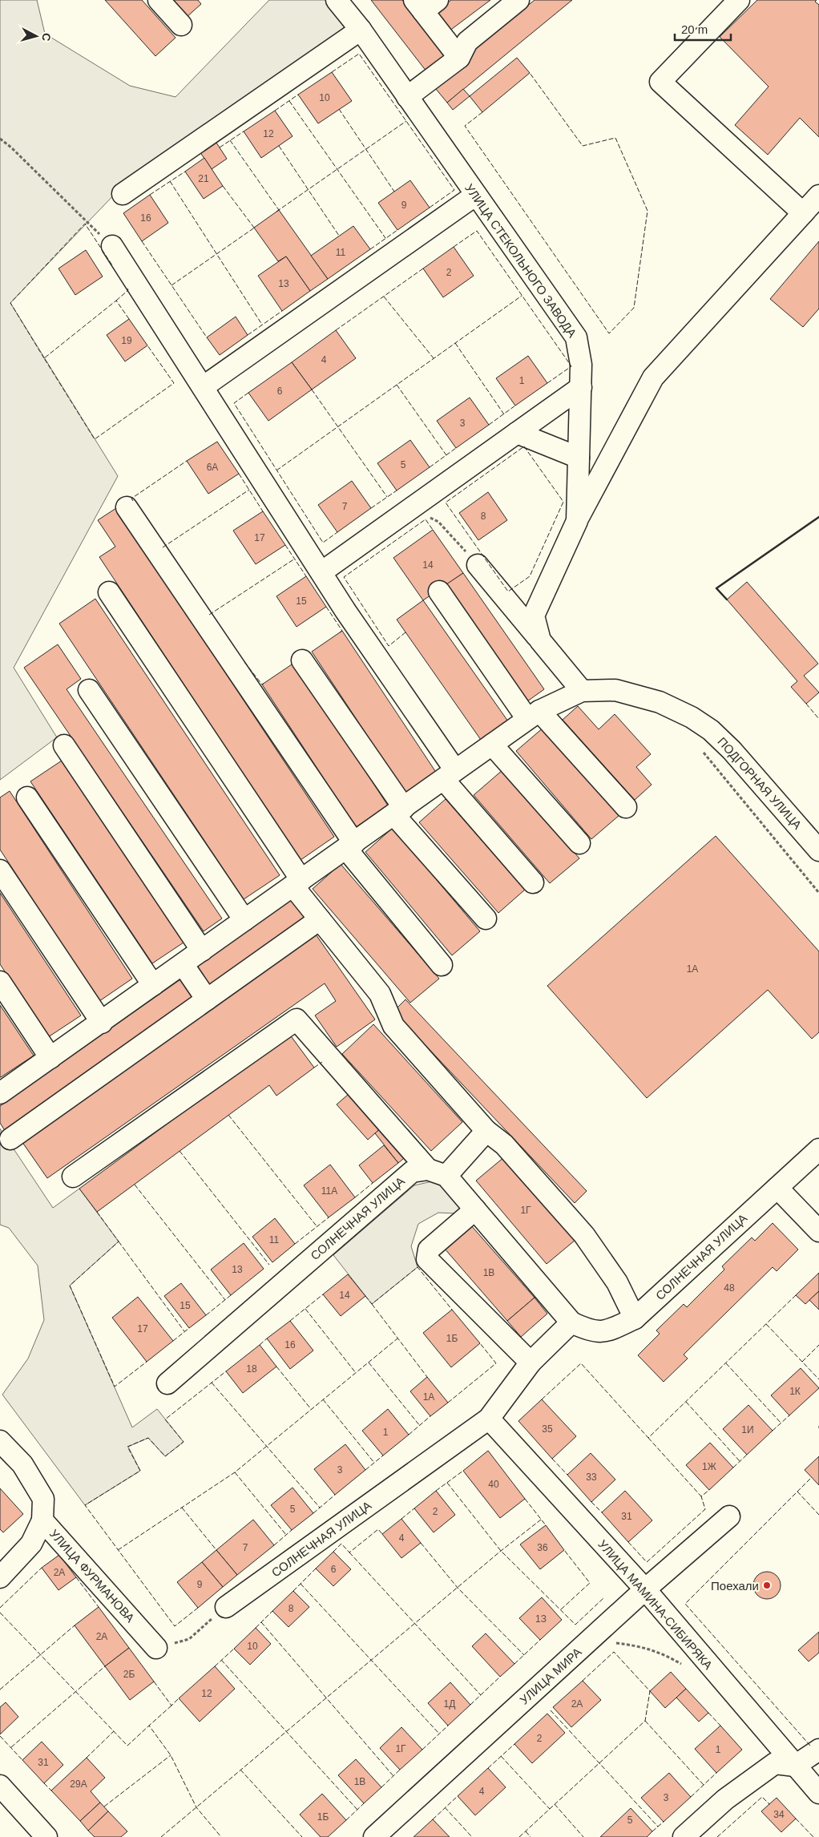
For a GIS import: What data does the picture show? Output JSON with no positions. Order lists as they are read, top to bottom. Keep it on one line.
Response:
{"streets":{"street":["УЛИЦА СТЕКОЛЬНОГО ЗАВОДА","ПОДГОРНАЯ УЛИЦА","СОЛНЕЧНАЯ УЛИЦА","УЛИЦА ФУРМАНОВА","УЛИЦА МАМИНА-СИБИРЯКА","УЛИЦА МИРА"]},"crossings":[["УЛИЦА СТЕКОЛЬНОГО ЗАВОДА","ПОДГОРНАЯ УЛИЦА"],["СОЛНЕЧНАЯ УЛИЦА","УЛИЦА МАМИНА-СИБИРЯКА"],["УЛИЦА МАМИНА-СИБИРЯКА","УЛИЦА МИРА"]],"places":["Поехали"],"house_numbers":["10","12","21","9","16","11","2","13","19","4","1","6","3","5","6А","7","8","17","14","15","1А","11А","1Г","11","13","1В","48","14","15","17","1Б","16","18","1К","1А","35","1И","1","1Ж","3","33","40","5","2","31","4","7","36","6","2А","9","8","1З","2А","10","2Б","12","1Д","2А","2","1Г","1","31","1В","29А","4","3","34","1Б","5"],"scale_bar":"20 m","north":"right"}
